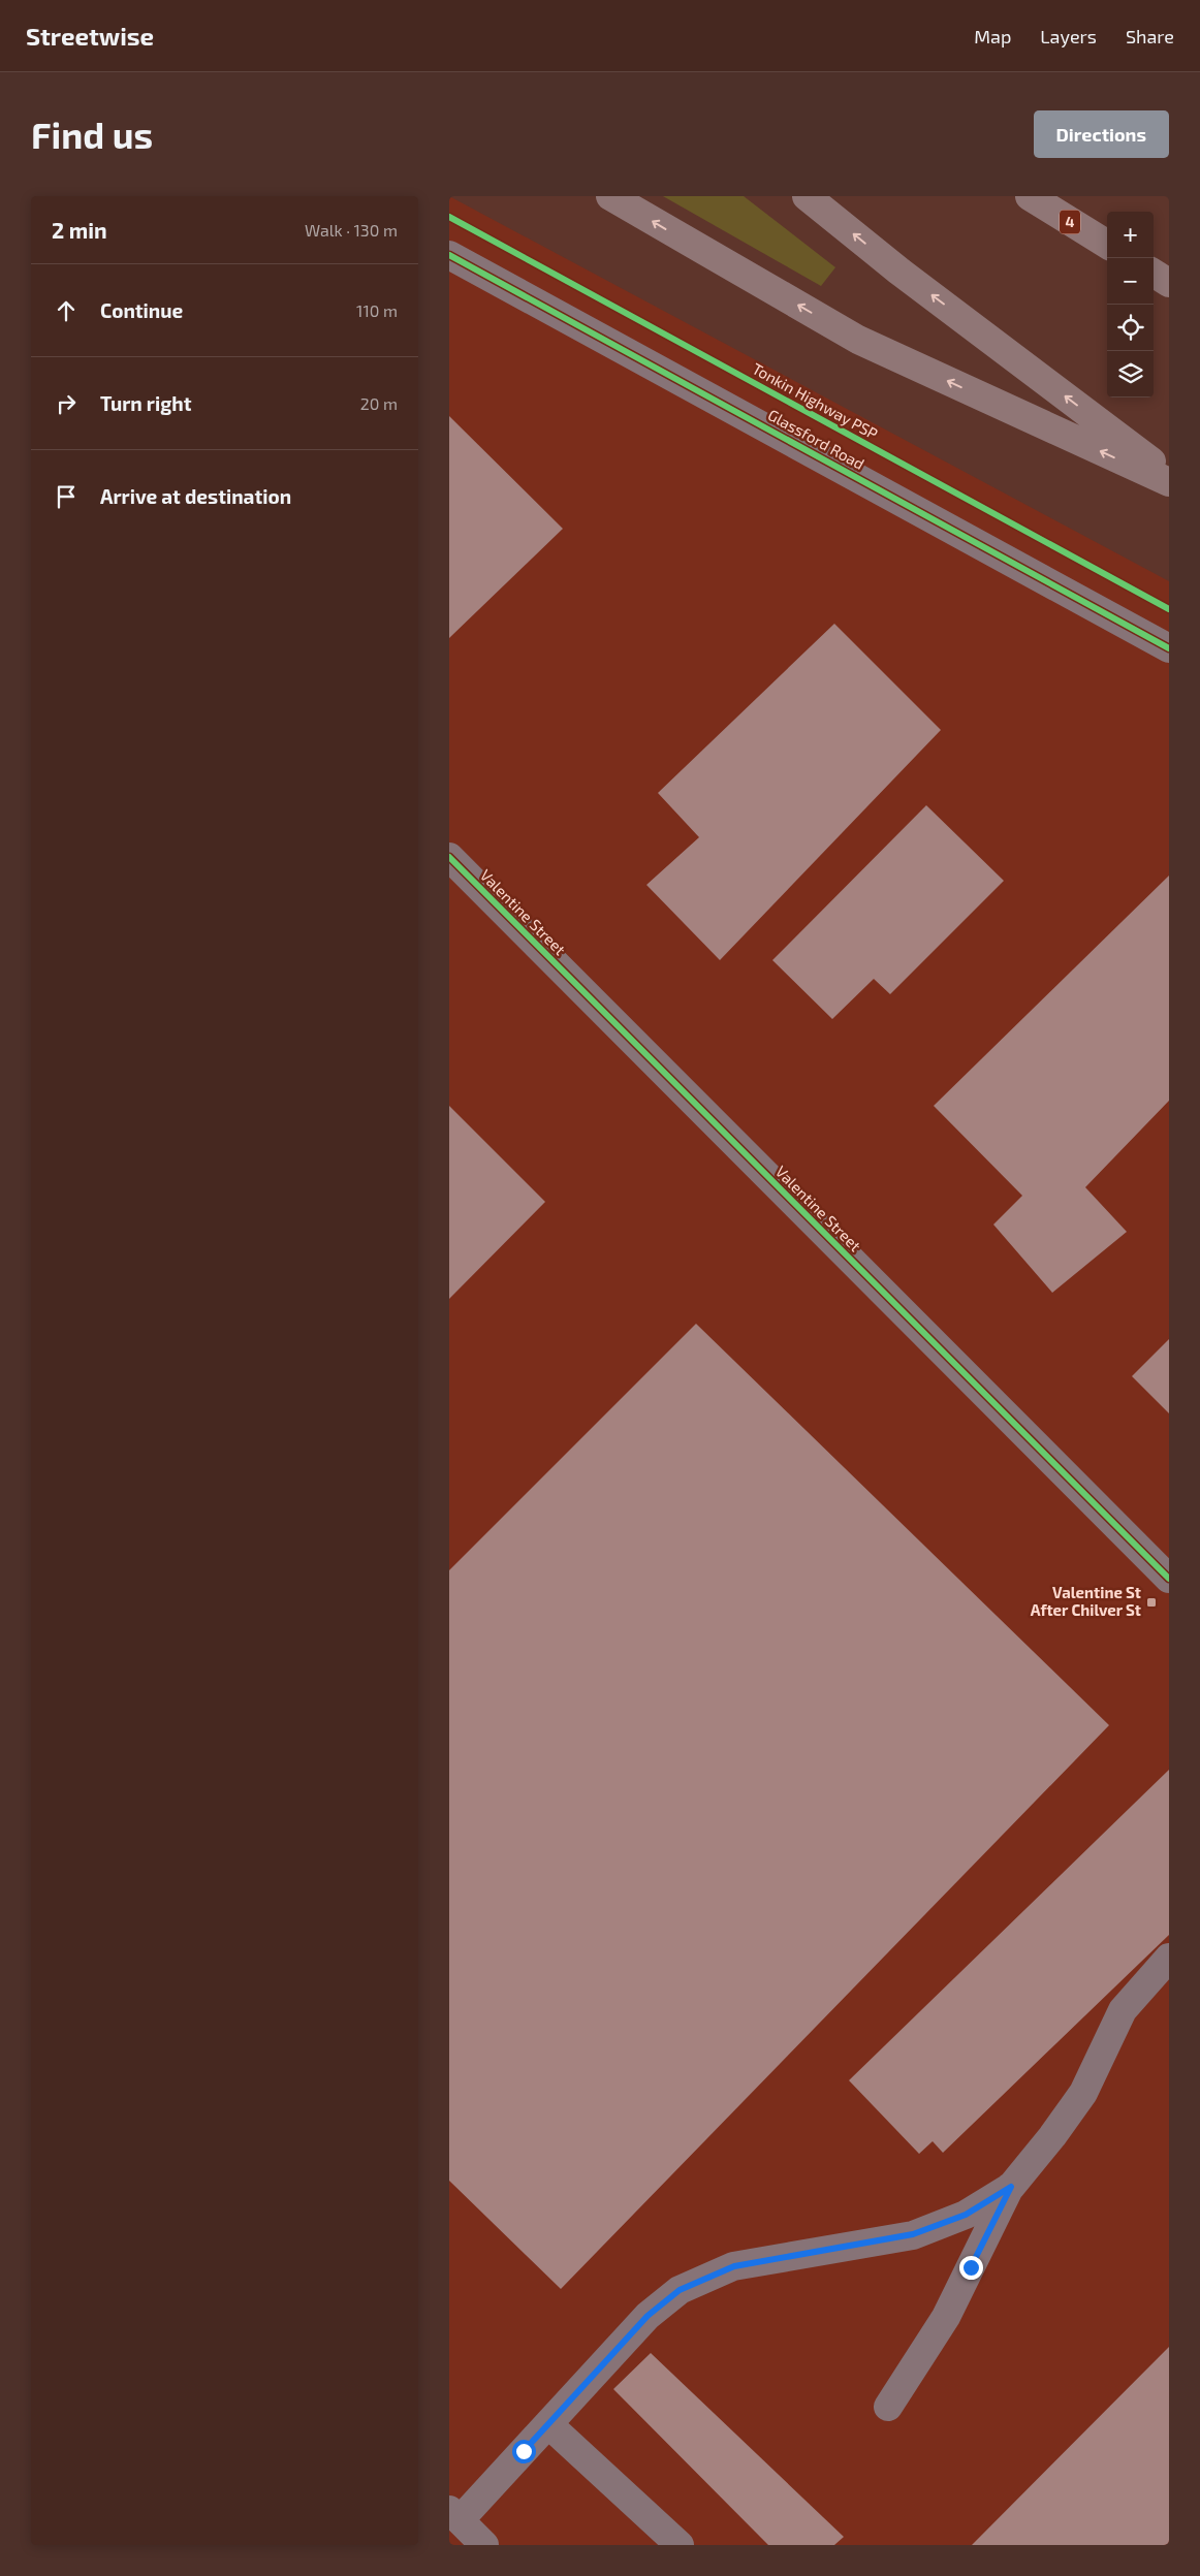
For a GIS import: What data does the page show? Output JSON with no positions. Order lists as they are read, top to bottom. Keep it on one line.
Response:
{"streets":{"highway":["4"],"street":["Glassford Road","Valentine Street"],"cycle path":["Tonkin Highway PSP"]},"places":{"transit":["Valentine St After Chilver St"]},"page":{"header":"Streetwise","nav":["Map","Layers","Share"],"buttons":"Directions","title":"Find us","heading":["2 min","Walk · 130 m"],"map_buttons":["+","−"],"list":[["Continue","110 m"],["Turn right","20 m"],"Arrive at destination"]}}
